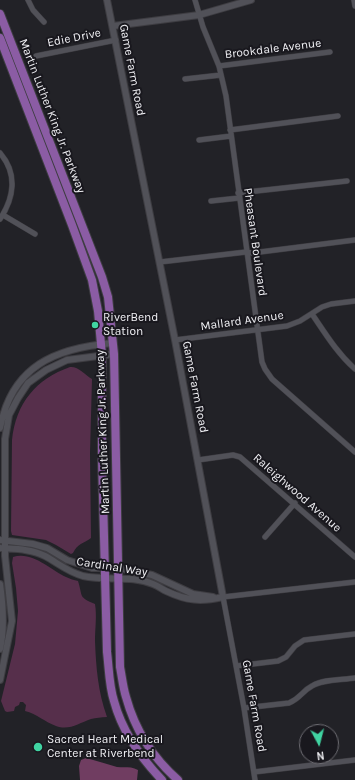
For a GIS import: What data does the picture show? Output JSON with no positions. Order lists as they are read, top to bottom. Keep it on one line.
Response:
{"streets":{"main road":["Martin Luther King Jr. Parkway"],"street":["Edie Drive","Brookdale Avenue","Game Farm Road","Pheasant Boulevard","Mallard Avenue","Raleighwood Avenue","Cardinal Way"]},"crossings":[["Edie Drive","Game Farm Road"],["Brookdale Avenue","Pheasant Boulevard"],["Game Farm Road","Mallard Avenue"],["Game Farm Road","Raleighwood Avenue"],["Game Farm Road","Cardinal Way"],["Martin Luther King Jr. Parkway","Cardinal Way"],["Pheasant Boulevard","Mallard Avenue"]],"places":["RiverBend Station","Sacred Heart Medical Center at Riverbend"],"north":"bottom"}
